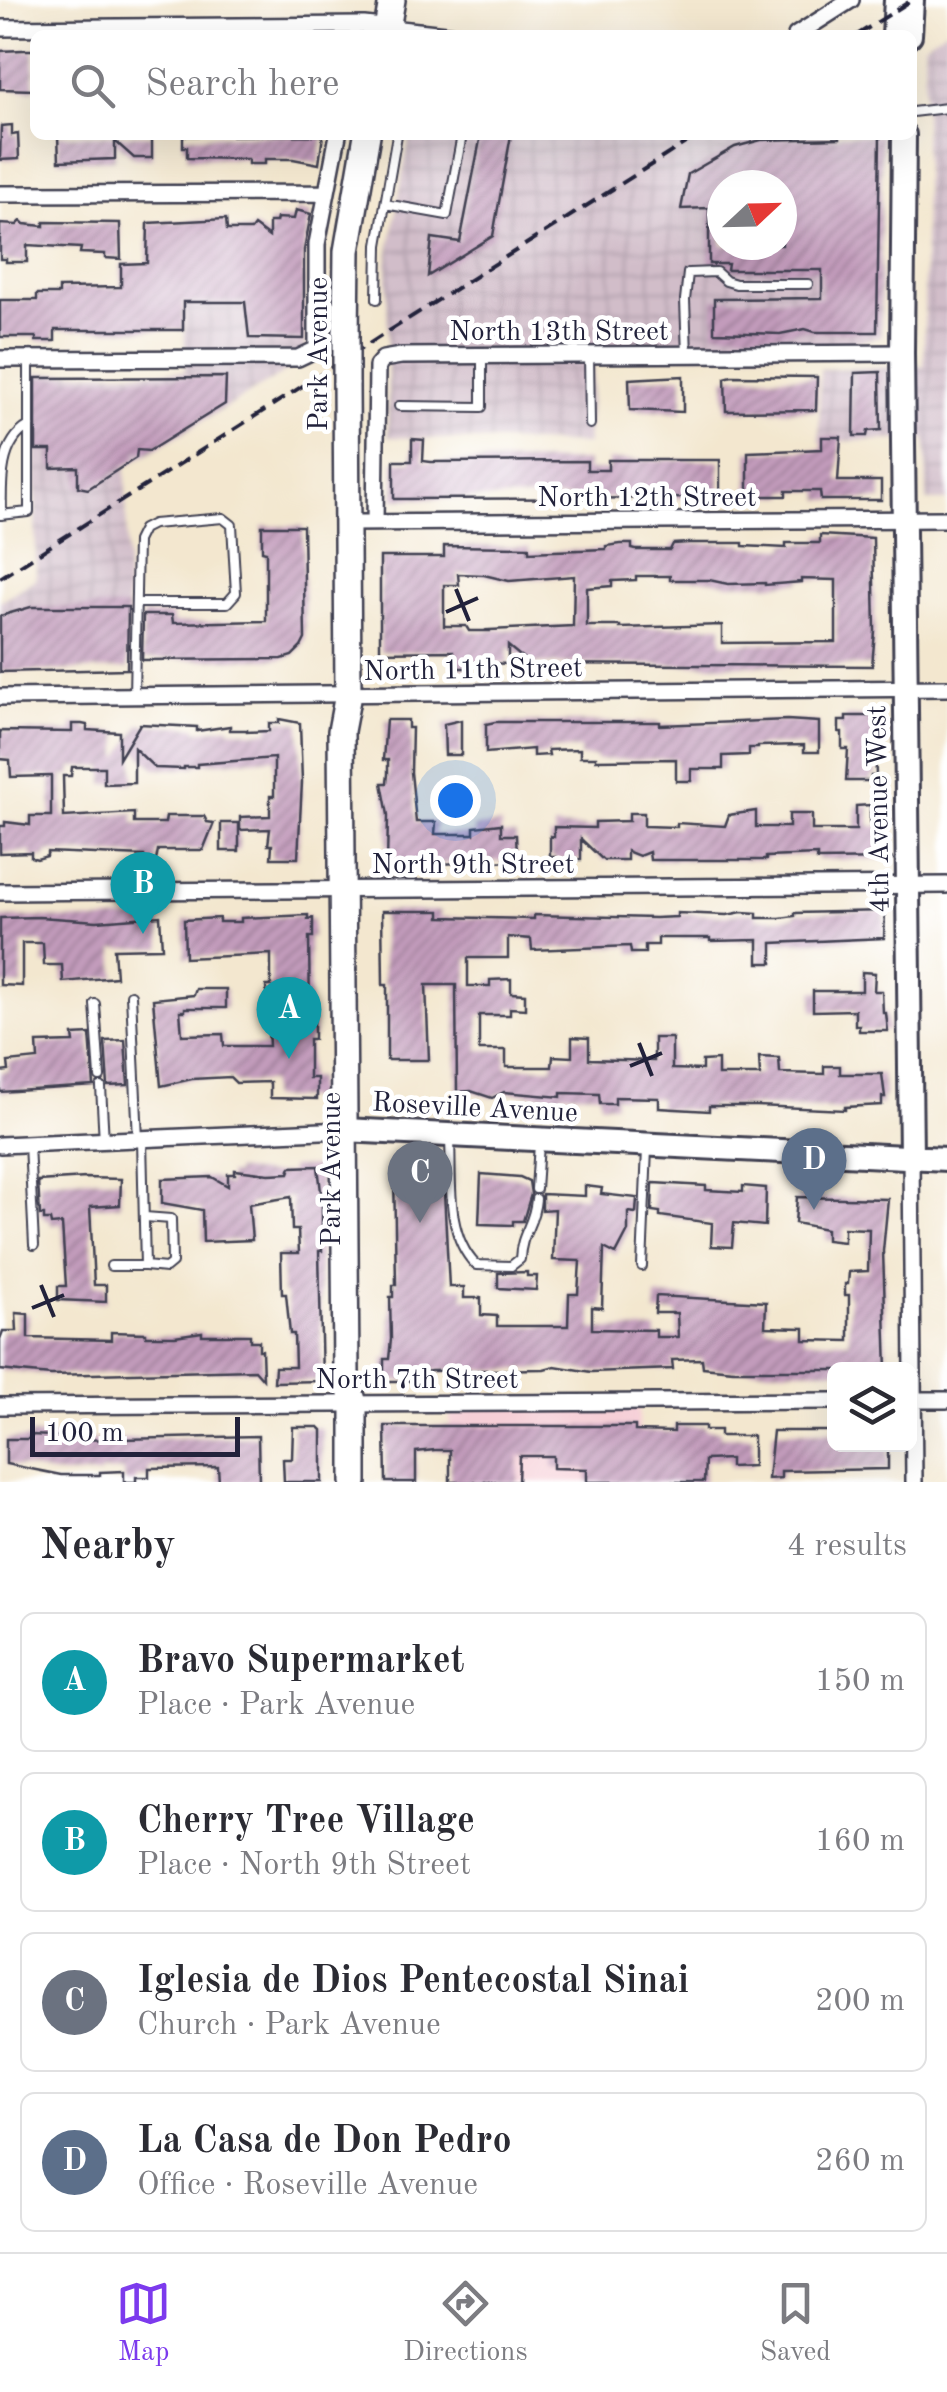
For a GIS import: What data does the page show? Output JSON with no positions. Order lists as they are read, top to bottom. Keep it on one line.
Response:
{"streets":{"main road":["Park Avenue"],"street":["North 13th Street","North 12th Street","North 11th Street","4th Avenue West","North 9th Street","Roseville Avenue","North 7th Street"]},"crossings":[["North 13th Street","North 12th Street"],["North 13th Street","4th Avenue West"],["Park Avenue","North 12th Street"],["Park Avenue","North 11th Street"],["Park Avenue","North 9th Street"],["Park Avenue","Roseville Avenue"],["Park Avenue","North 7th Street"],["North 12th Street","4th Avenue West"],["North 11th Street","4th Avenue West"],["4th Avenue West","North 9th Street"],["4th Avenue West","Roseville Avenue"]],"scale_bar":"100 m","north":"right","page":{"search":"Search here","pins":["B","A","D","C"],"scale":"100 m","heading":["Nearby","4 results"],"list":[{"mark":"A","name":"Bravo Supermarket","note":"Place · Park Avenue","value":"150 m"},{"mark":"B","name":"Cherry Tree Village","note":"Place · North 9th Street","value":"160 m"},{"mark":"C","name":"Iglesia de Dios Pentecostal Sinai","note":"Church · Park Avenue","value":"200 m"},{"mark":"D","name":"La Casa de Don Pedro","note":"Office · Roseville Avenue","value":"260 m"}],"nav":["Map","Directions","Saved"]}}
